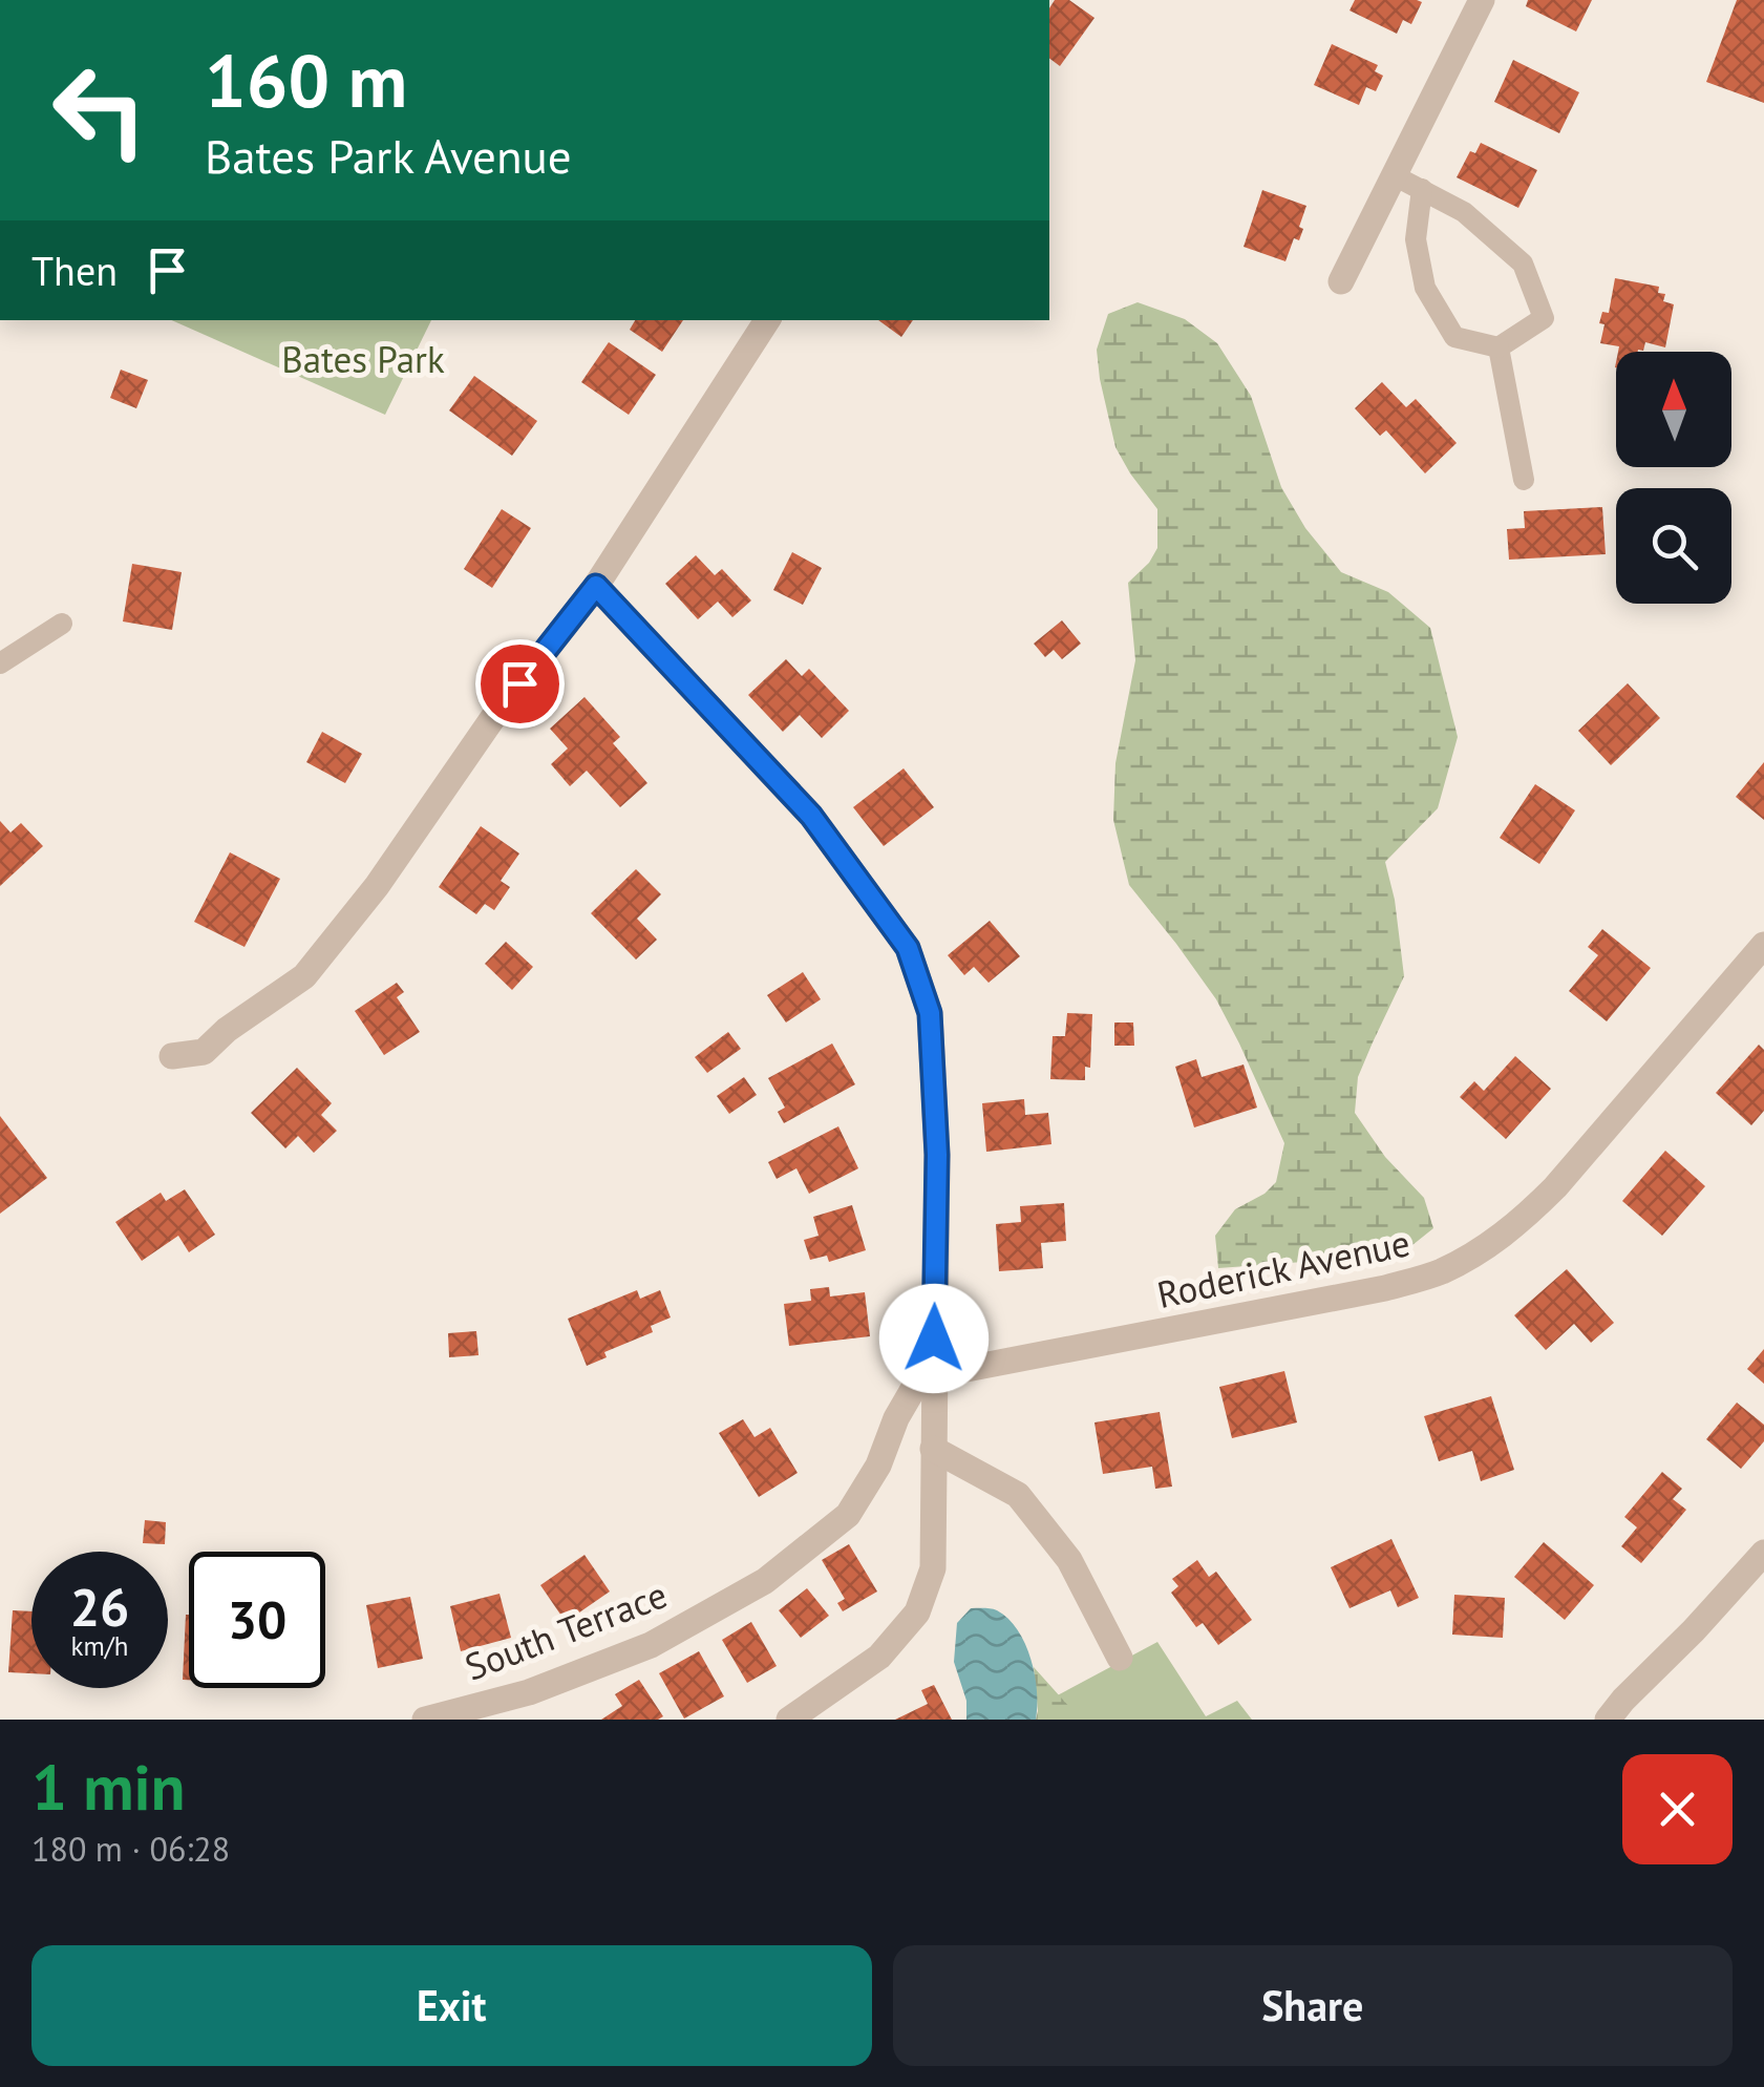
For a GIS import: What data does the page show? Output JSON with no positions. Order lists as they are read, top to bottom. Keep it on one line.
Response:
{"streets":{"street":["Roderick Avenue","South Terrace"]},"crossings":[["Roderick Avenue","South Terrace"]],"parks":["Bates Park"],"north":"top","page":{"turn":["160 m","Bates Park Avenue"],"then":"Then","speed":"26 km/h","limit":"30","heading":["1 min","180 m · 06:28"],"buttons":["Exit","Share"]}}
